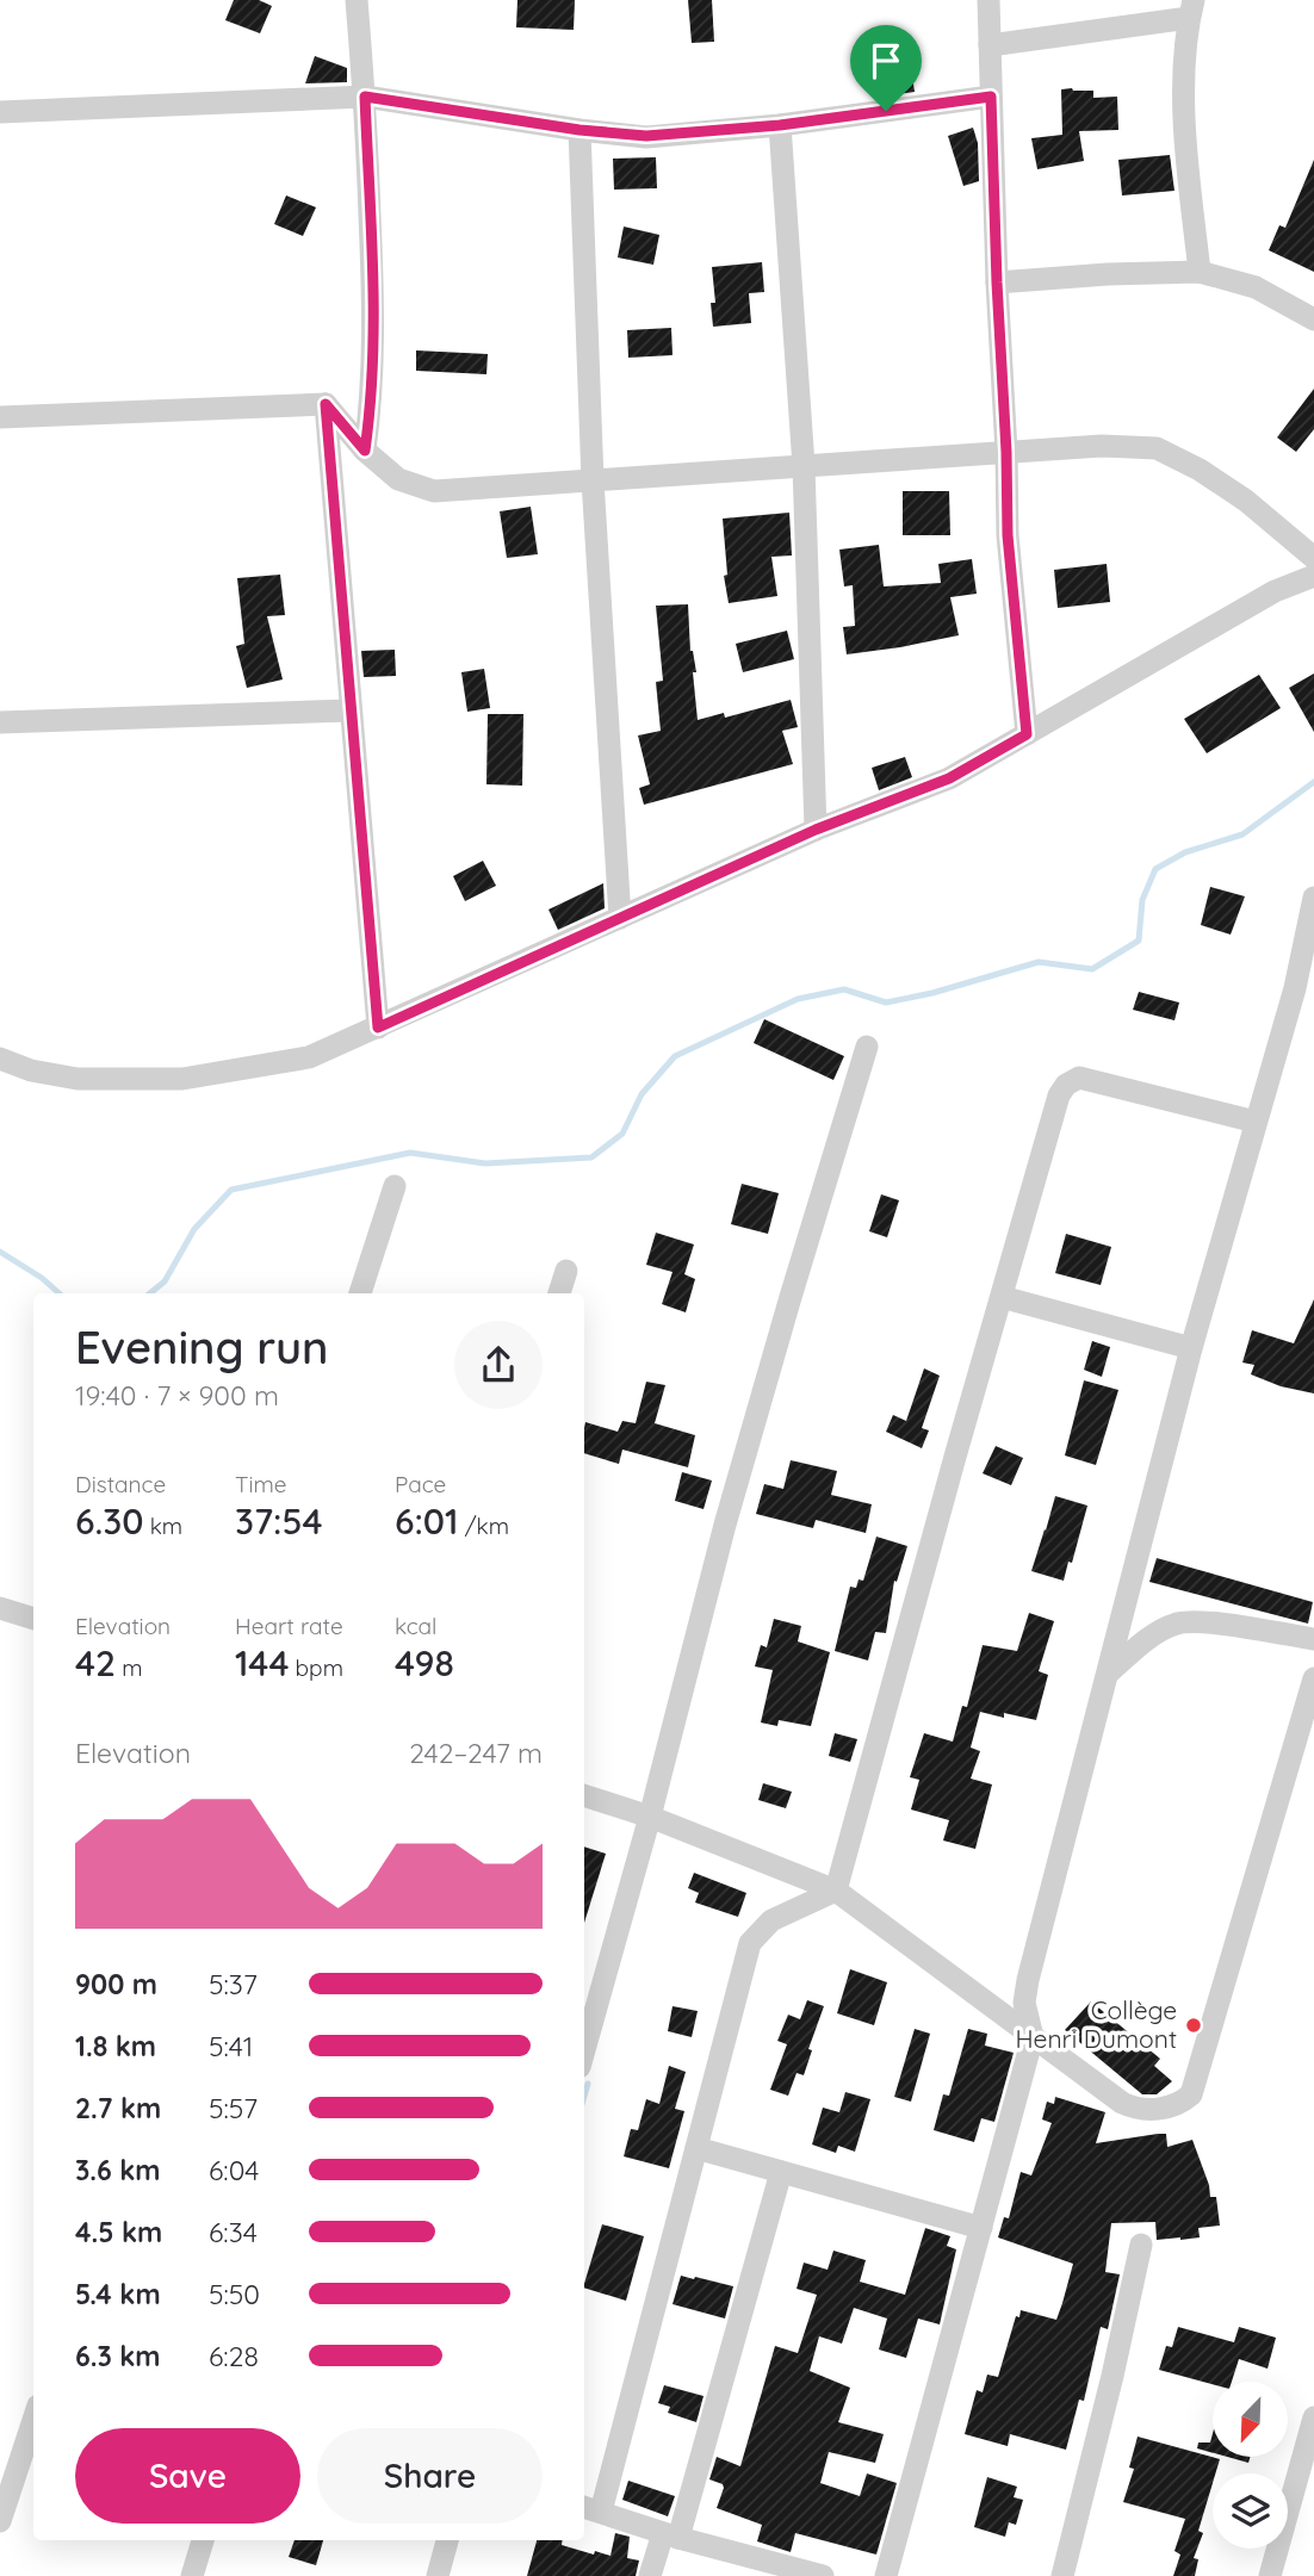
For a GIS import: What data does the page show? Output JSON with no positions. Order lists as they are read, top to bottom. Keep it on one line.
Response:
{"places":["Collège Henri Dumont"],"north":"bottom left","page":{"heading":["Evening run","19:40 · 7 × 900 m"],"stats":[["Distance","6.30 km"],["Time","37:54"],["Pace","6:01 /km"],["Elevation","42 m"],["Heart rate","144 bpm"],["kcal","498"]],"chart":["Elevation","242–247 m"],"list":[{"name":"900 m","note":"5:37"},{"name":"1.8 km","note":"5:41"},{"name":"2.7 km","note":"5:57"},{"name":"3.6 km","note":"6:04"},{"name":"4.5 km","note":"6:34"},{"name":"5.4 km","note":"5:50"},{"name":"6.3 km","note":"6:28"}],"buttons":["Save","Share"]}}
